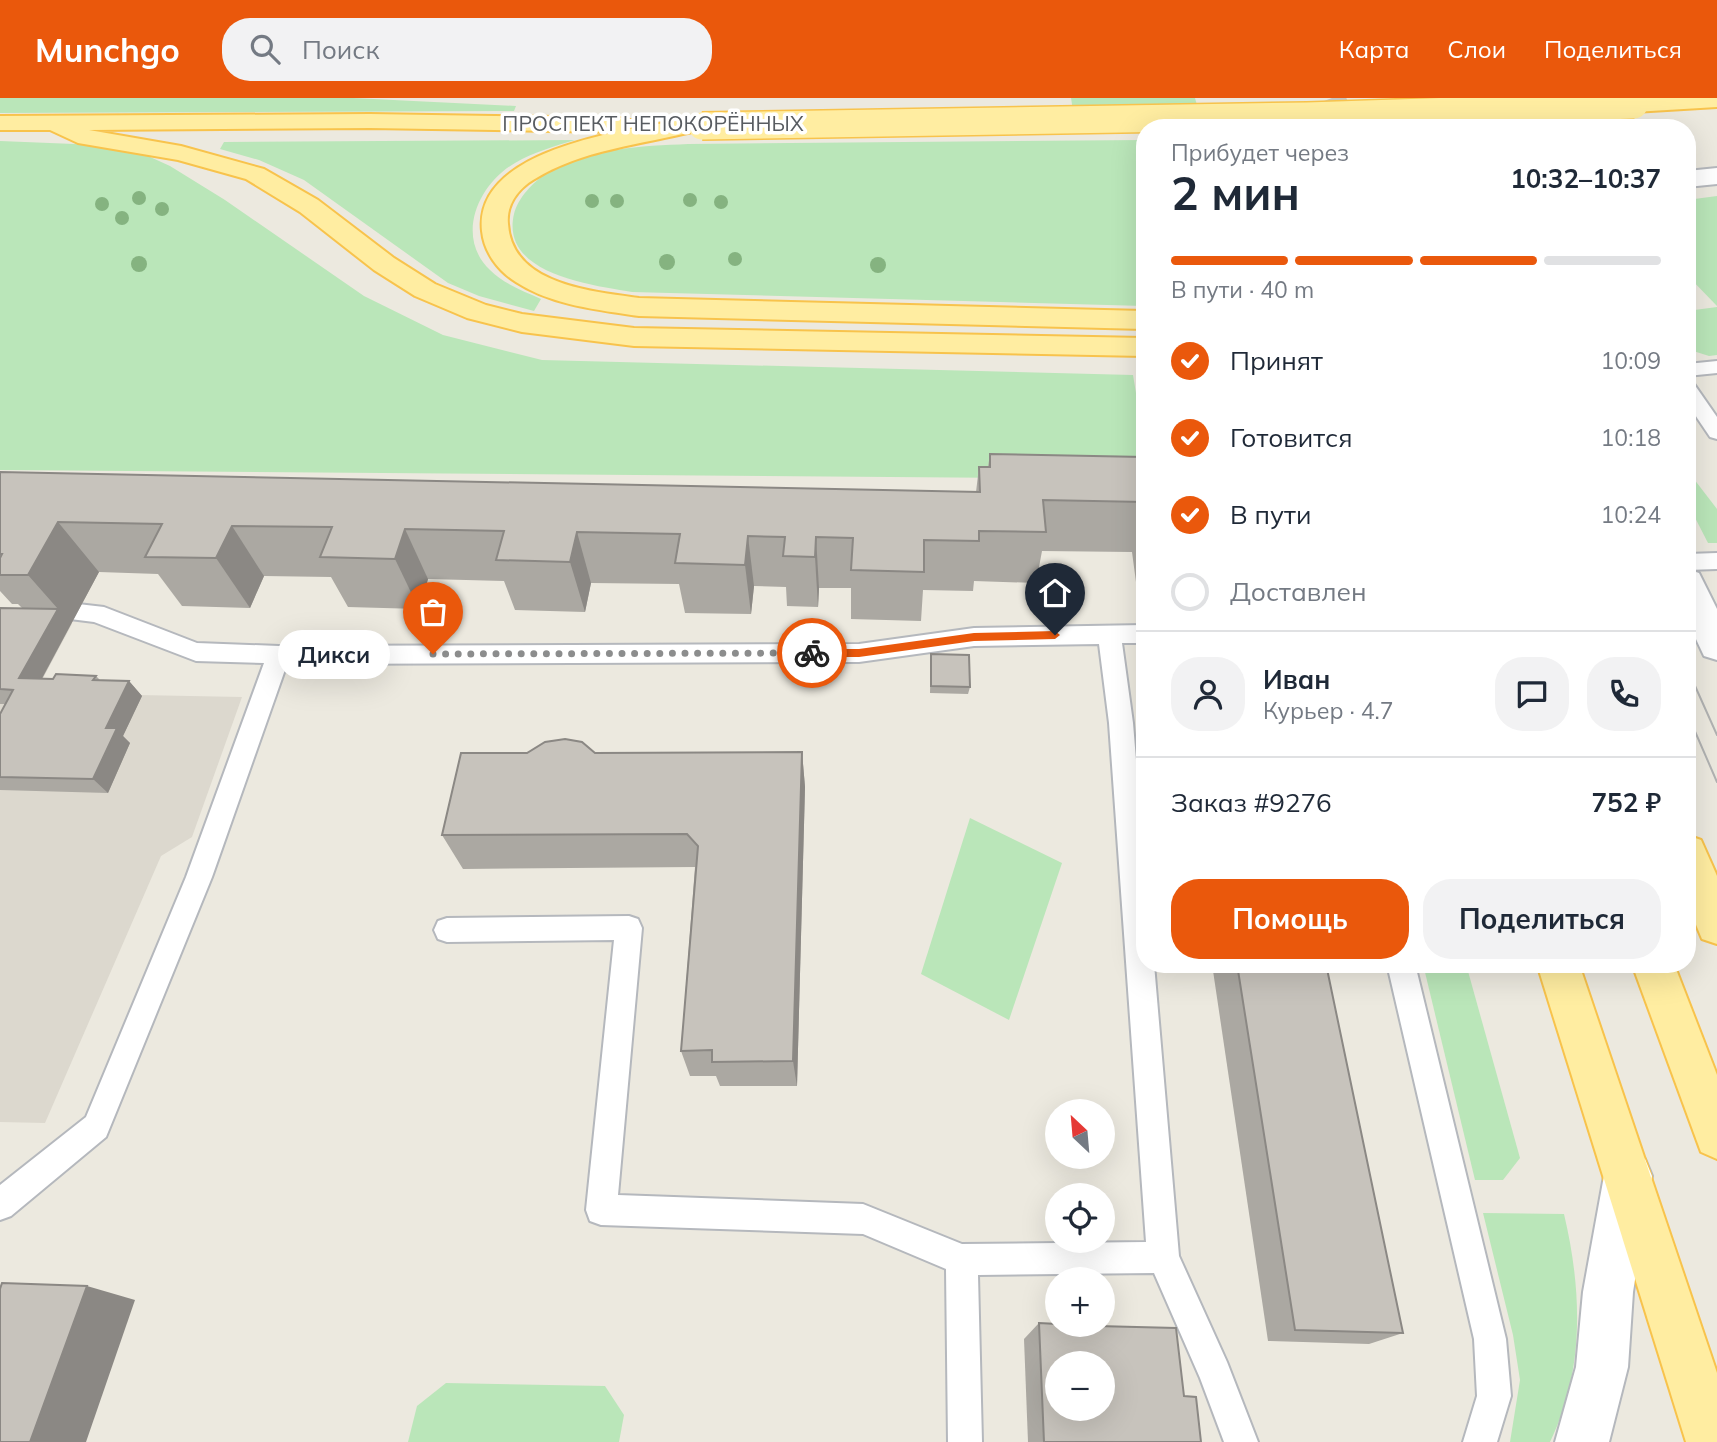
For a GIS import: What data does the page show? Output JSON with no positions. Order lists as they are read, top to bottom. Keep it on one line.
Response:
{"streets":{"main road":["ПРОСПЕКТ НЕПОКОРЁННЫХ"]},"places":["Дикси"],"north":"top left","page":{"header":"Munchgo","search":"Поиск","nav":["Карта","Слои","Поделиться"],"heading":["2 мин","Прибудет через","10:32–10:37"],"panel":["Иван","Курьер · 4.7","Заказ #9276","752 ₽"],"bar":"В пути · 40 m","list":[["Принят","10:09"],["Готовится","10:18"],["В пути","10:24"],"Доставлен"],"bubble":"Дикси","buttons":["Помощь","Поделиться"],"map_buttons":["+","−"]}}
